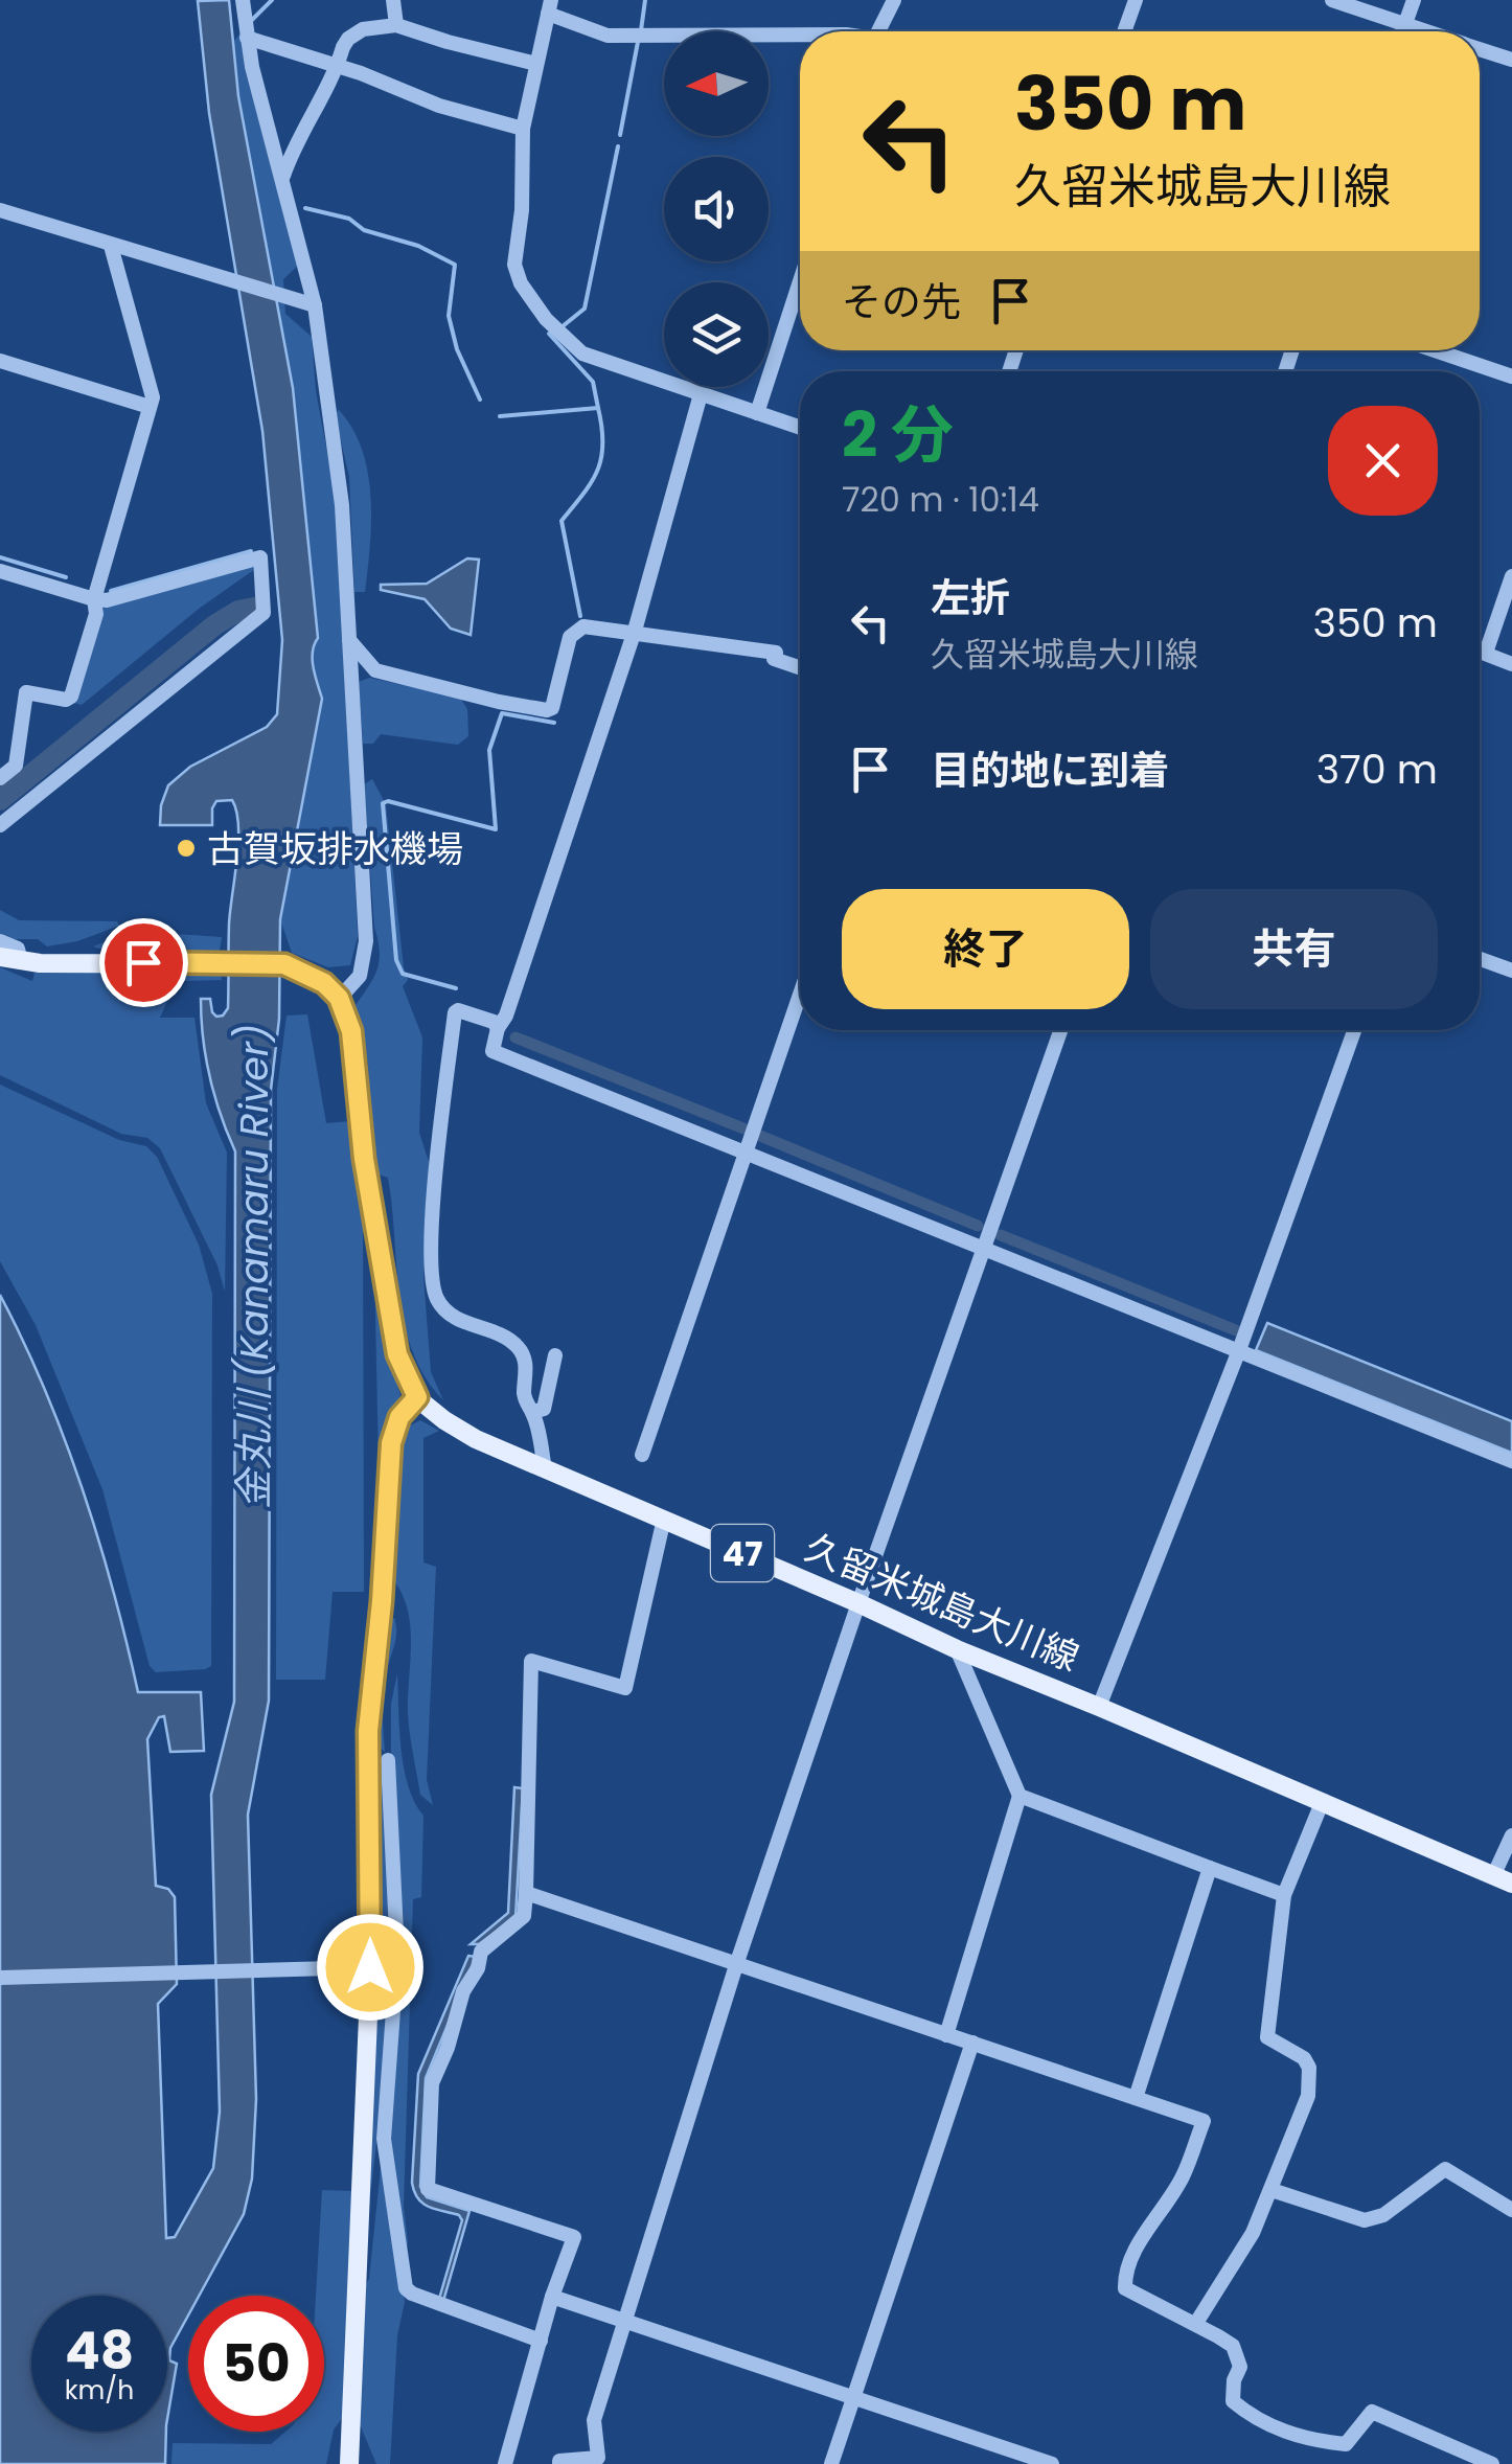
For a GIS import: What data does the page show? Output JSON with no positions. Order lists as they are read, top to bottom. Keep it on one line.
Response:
{"streets":{"main road":["47","久留米城島大川線"]},"water":["金丸川 (Kanamaru River)"],"places":["古賀坂排水機場"],"north":"left","page":{"turn":["350 m","久留米城島大川線"],"then":"その先","heading":["2 分","720 m · 10:14"],"list":[{"name":"左折","note":"久留米城島大川線","value":"350 m"},{"name":"目的地に到着","value":"370 m"}],"buttons":["終了","共有"],"speed":"48 km/h","limit":"50"}}
